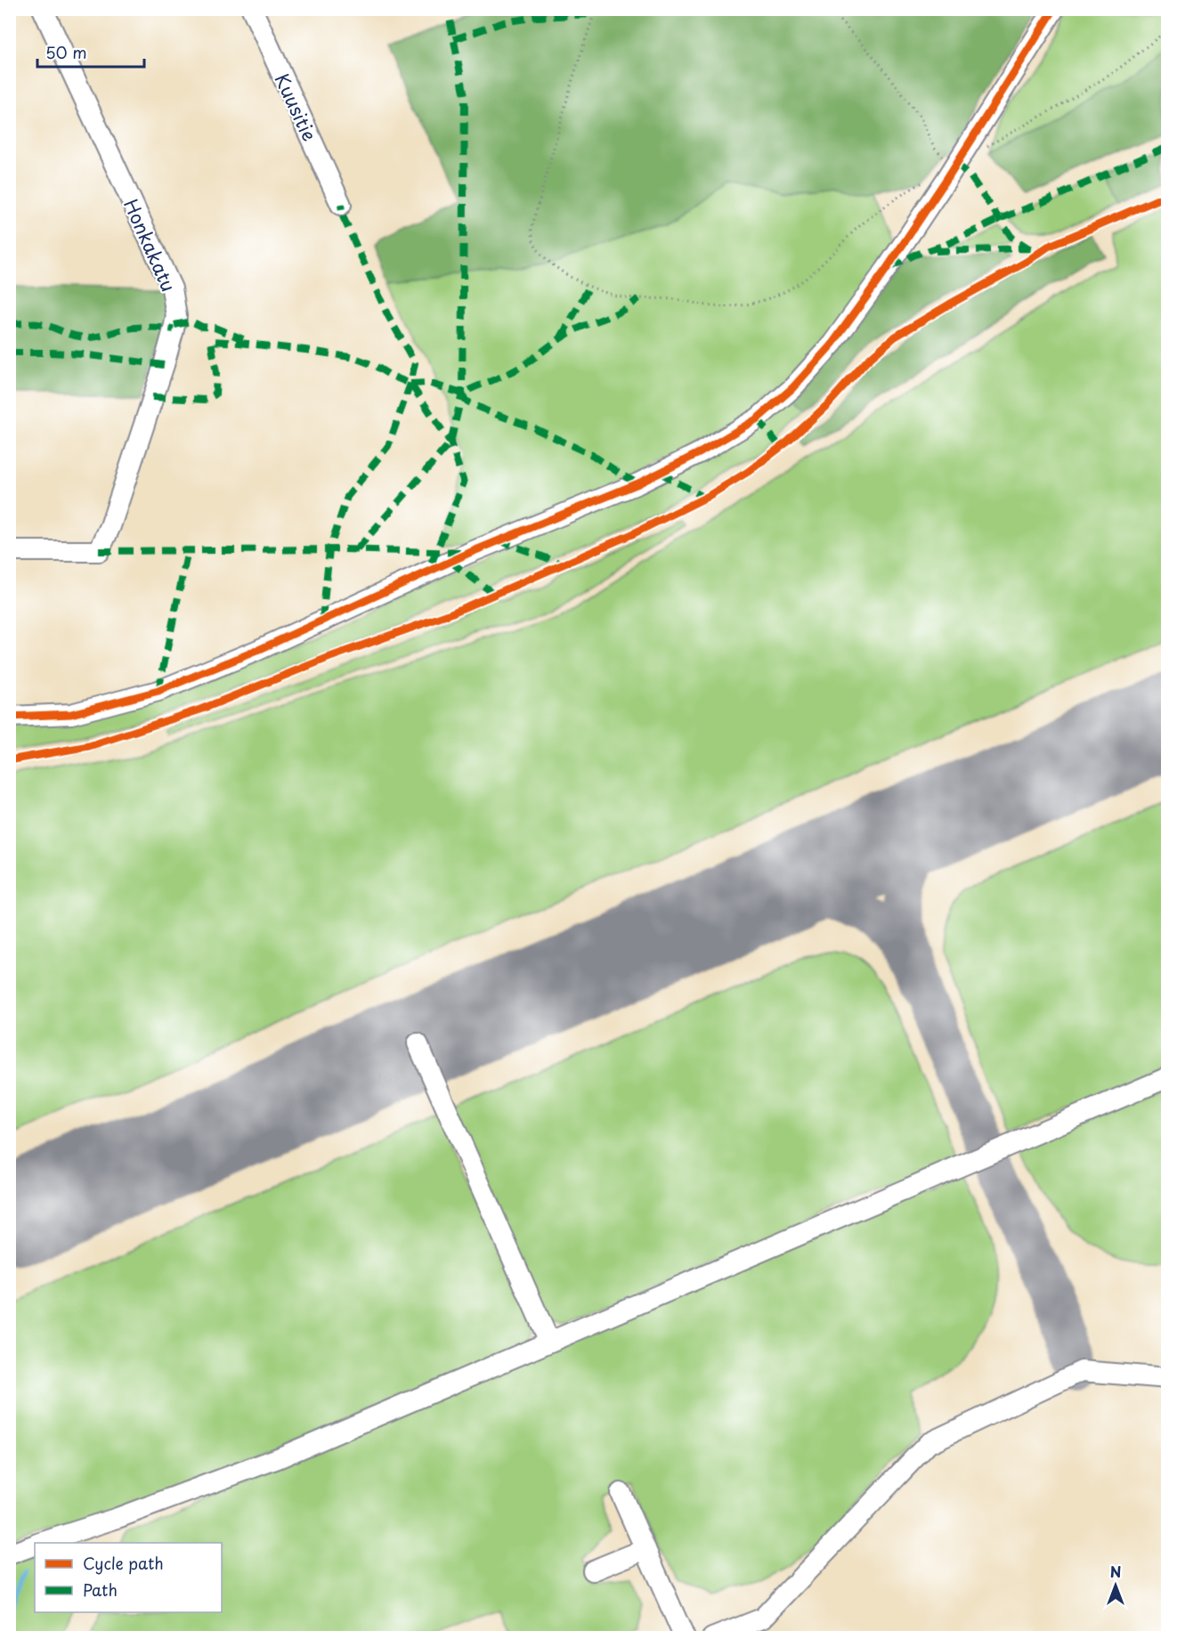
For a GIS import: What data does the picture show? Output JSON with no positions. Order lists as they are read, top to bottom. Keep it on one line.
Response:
{"streets":{"street":["Kuusitie","Honkakatu"]},"legend":["Cycle path","Path"],"scale_bar":"50 m","north":"top"}
